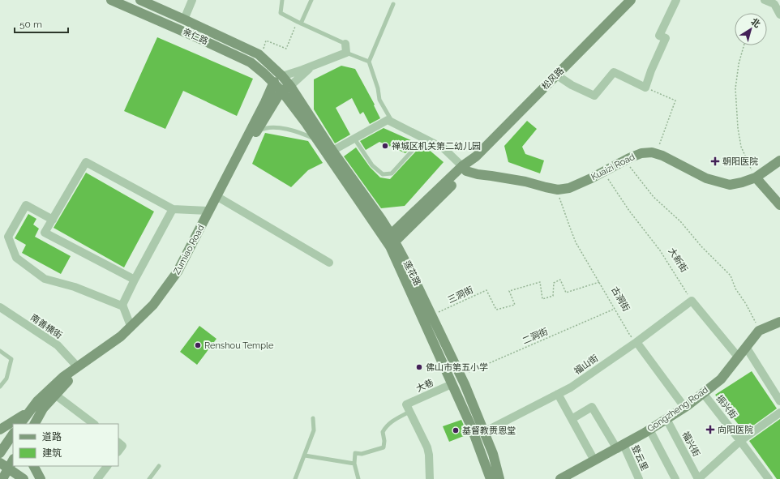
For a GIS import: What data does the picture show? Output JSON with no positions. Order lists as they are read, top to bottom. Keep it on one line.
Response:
{"streets":{"main road":["亲仁路","松风路","Kuaizi Road","Zumiao Road","莲花路","Gongzheng Road"],"street":["南善横街","福山街","大巷","振兴街","福兴街","登云里"],"path":["大新街","三洞街","古洞街","二洞街"]},"crossings":[["亲仁路","Zumiao Road"],["亲仁路","莲花路"],["松风路","Kuaizi Road"],["Kuaizi Road","大新街"],["Kuaizi Road","古洞街"],["Zumiao Road","莲花路"],["Zumiao Road","南善横街"],["大新街","福山街"],["莲花路","三洞街"],["莲花路","二洞街"],["莲花路","福山街"],["莲花路","大巷"],["三洞街","古洞街"],["古洞街","二洞街"],["古洞街","福山街"],["振兴街","Gongzheng Road"],["Gongzheng Road","福兴街"],["Gongzheng Road","登云里"]],"places":{"other":["禅城区机关第二幼儿园","Renshou Temple","佛山市第五小学","基督教赉恩堂"],"health":["朝阳医院","向阳医院"]},"legend":["道路","建筑"],"scale_bar":"50 m","north":"top right"}
